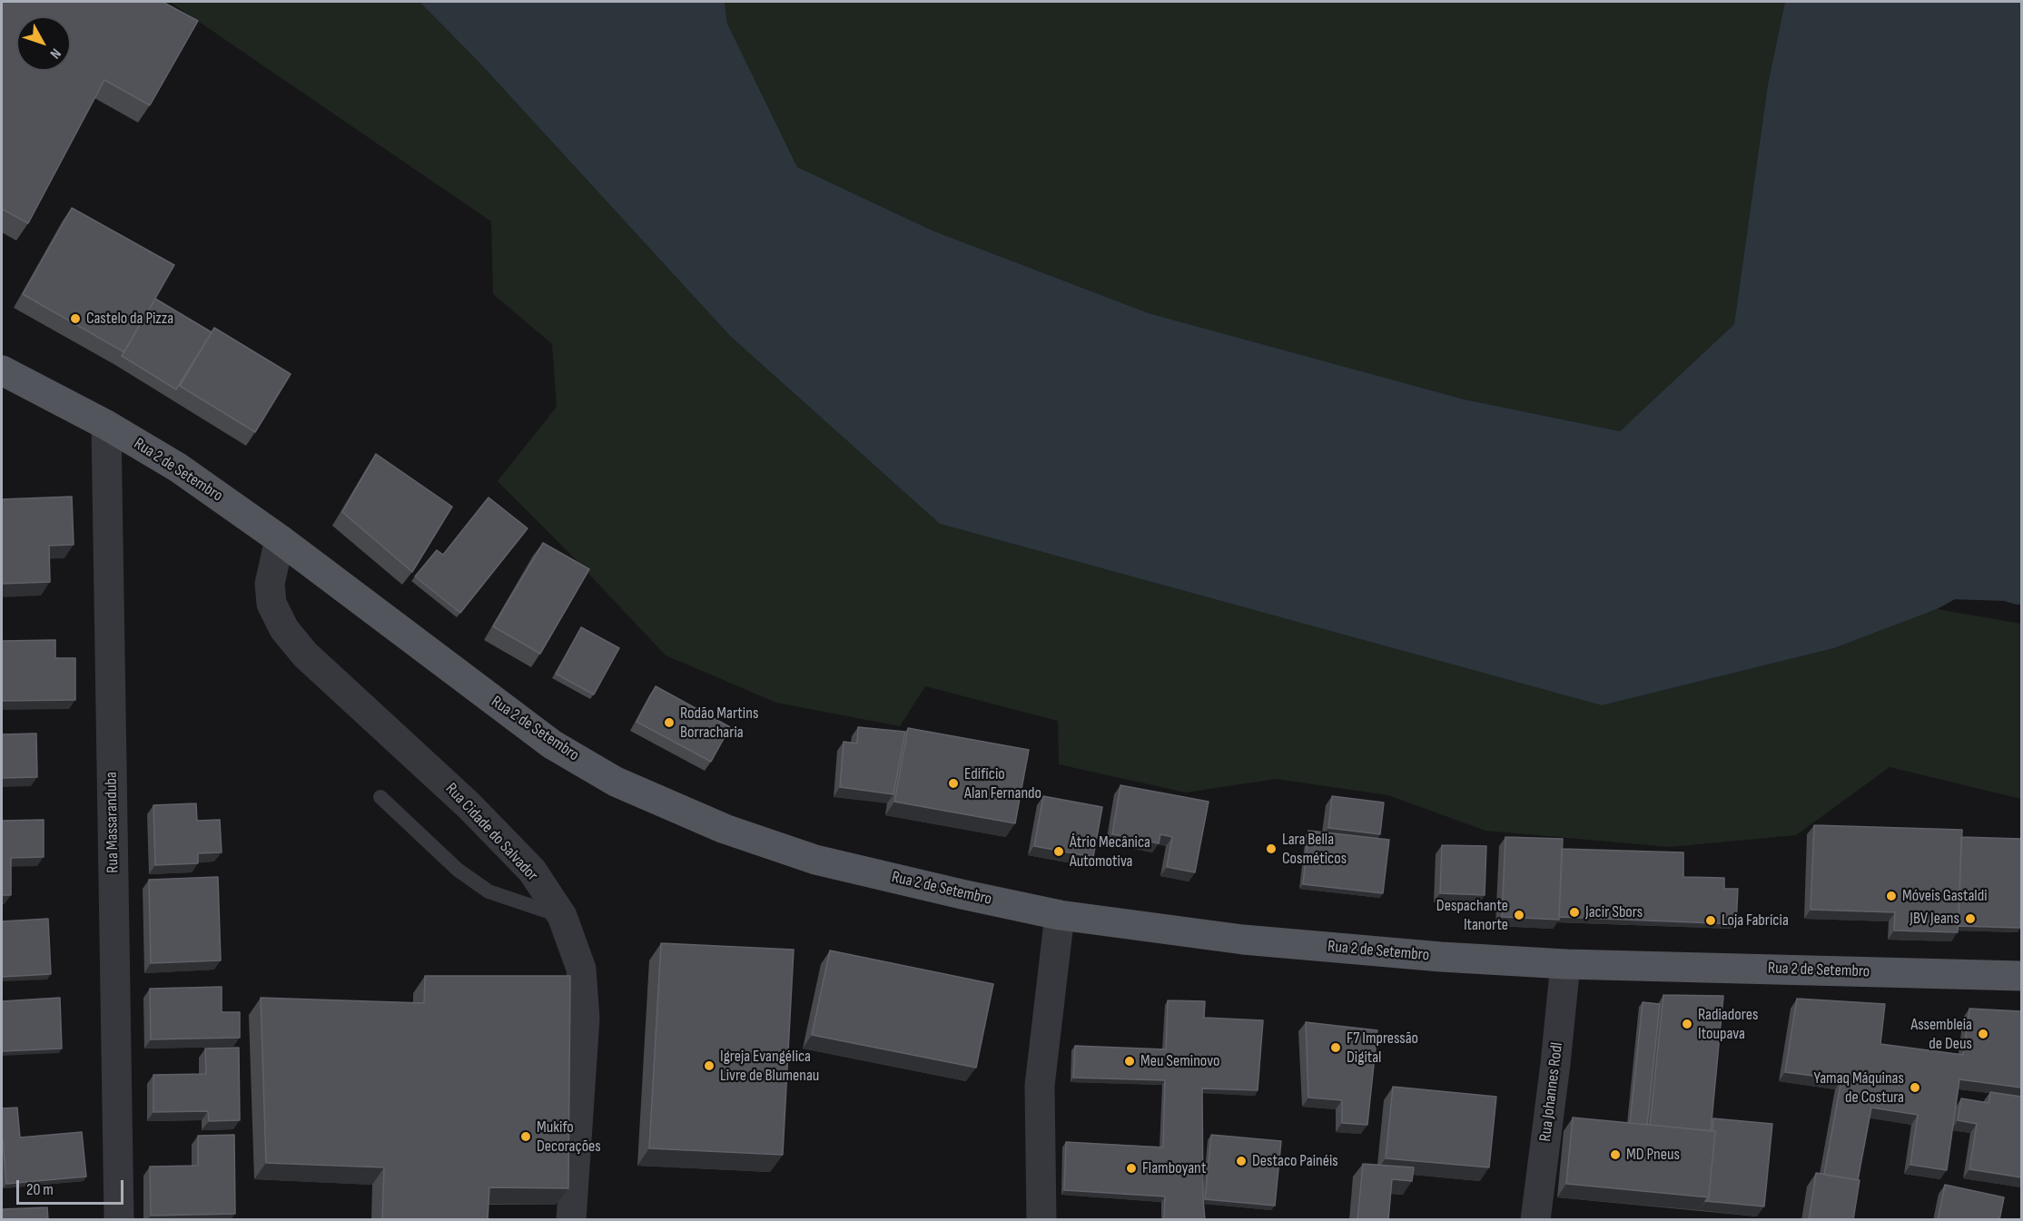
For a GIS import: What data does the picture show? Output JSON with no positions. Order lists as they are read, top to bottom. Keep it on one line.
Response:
{"streets":{"main road":["Rua 2 de Setembro"],"street":["Rua Massaranduba","Rua Cidade do Salvador","Rua Johannes Rodl"]},"crossings":[["Rua 2 de Setembro","Rua Massaranduba"],["Rua 2 de Setembro","Rua Cidade do Salvador"],["Rua 2 de Setembro","Rua Johannes Rodl"]],"places":["Castelo da Pizza","Rodão Martins Borracharia","Edifício Alan Fernando","Lara Bella Cosméticos","Átrio Mecânica Automotiva","Móveis Gastaldi","Jacir Sbors","Despachante Itanorte","JBV Jeans","Loja Fabrícia","Radiadores Itoupava","Assembleia de Deus","F7 Impressão Digital","Meu Seminovo","Igreja Evangélica Livre de Blumenau","Yamaq Máquinas de Costura","Mukifo Decorações","MD Pneus","Destaco Painéis","Flamboyant"],"scale_bar":"20 m","north":"bottom right"}
